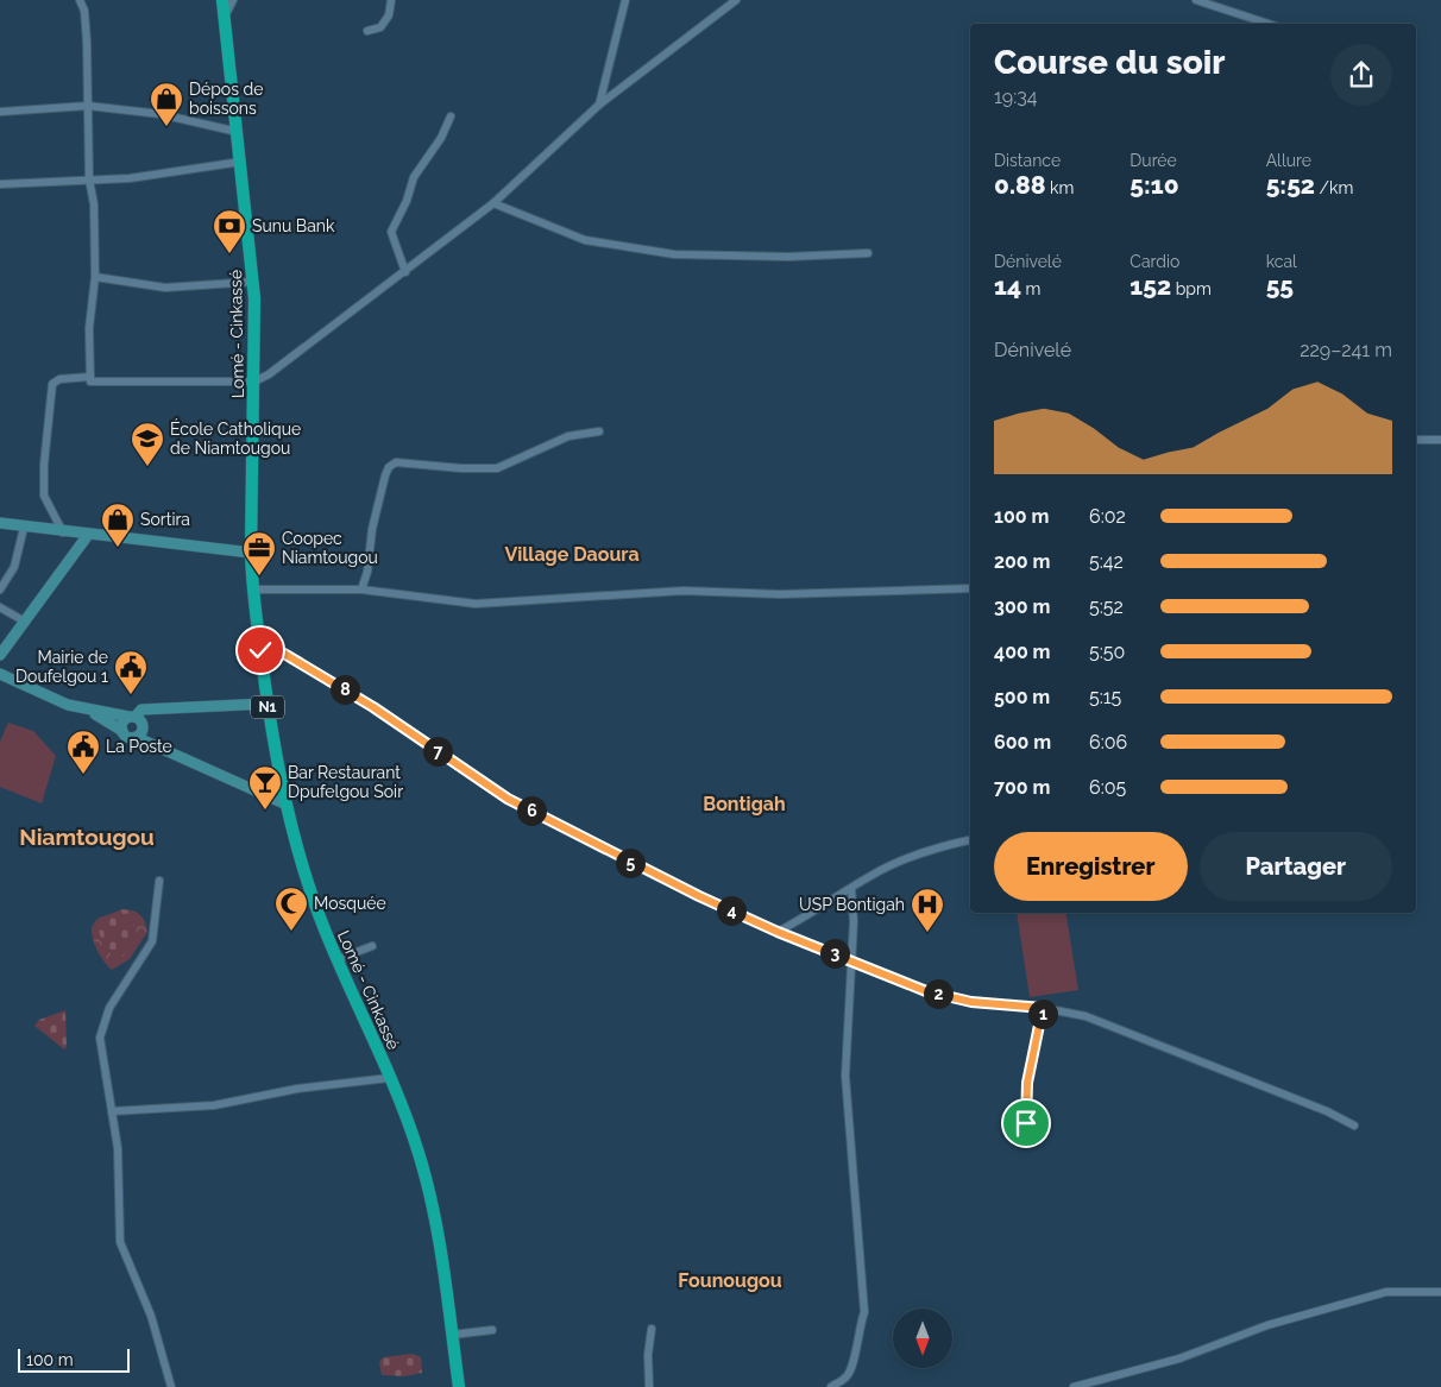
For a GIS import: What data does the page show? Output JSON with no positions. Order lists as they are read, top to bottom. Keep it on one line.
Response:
{"streets":{"highway":["Lomé - Cinkassé","N1"]},"districts":["Village Daoura","Bontigah","Niamtougou","Founougou"],"places":{"shop":["Dépos de boissons","Sortira"],"bank":["Sunu Bank"],"school or university":["École Catholique de Niamtougou"],"office":["Coopec Niamtougou"],"public building":["Mairie de Doufelgou 1","La Poste"],"bar":["Bar Restaurant Dpufelgou Soir"],"mosque":["Mosquée"],"hospital":["USP Bontigah"]},"scale_bar":"100 m","north":"bottom","page":{"heading":["Course du soir","19:34"],"stats":[["Distance","0.88 km"],["Durée","5:10"],["Allure","5:52 /km"],["Dénivelé","14 m"],["Cardio","152 bpm"],["kcal","55"]],"chart":["Dénivelé","229–241 m"],"list":[{"name":"100 m","note":"6:02"},{"name":"200 m","note":"5:42"},{"name":"300 m","note":"5:52"},{"name":"400 m","note":"5:50"},{"name":"500 m","note":"5:15"},{"name":"600 m","note":"6:06"},{"name":"700 m","note":"6:05"}],"pins":["8","7","6","5","4","3","2","1"],"buttons":["Enregistrer","Partager"],"scale":"100 m"}}
